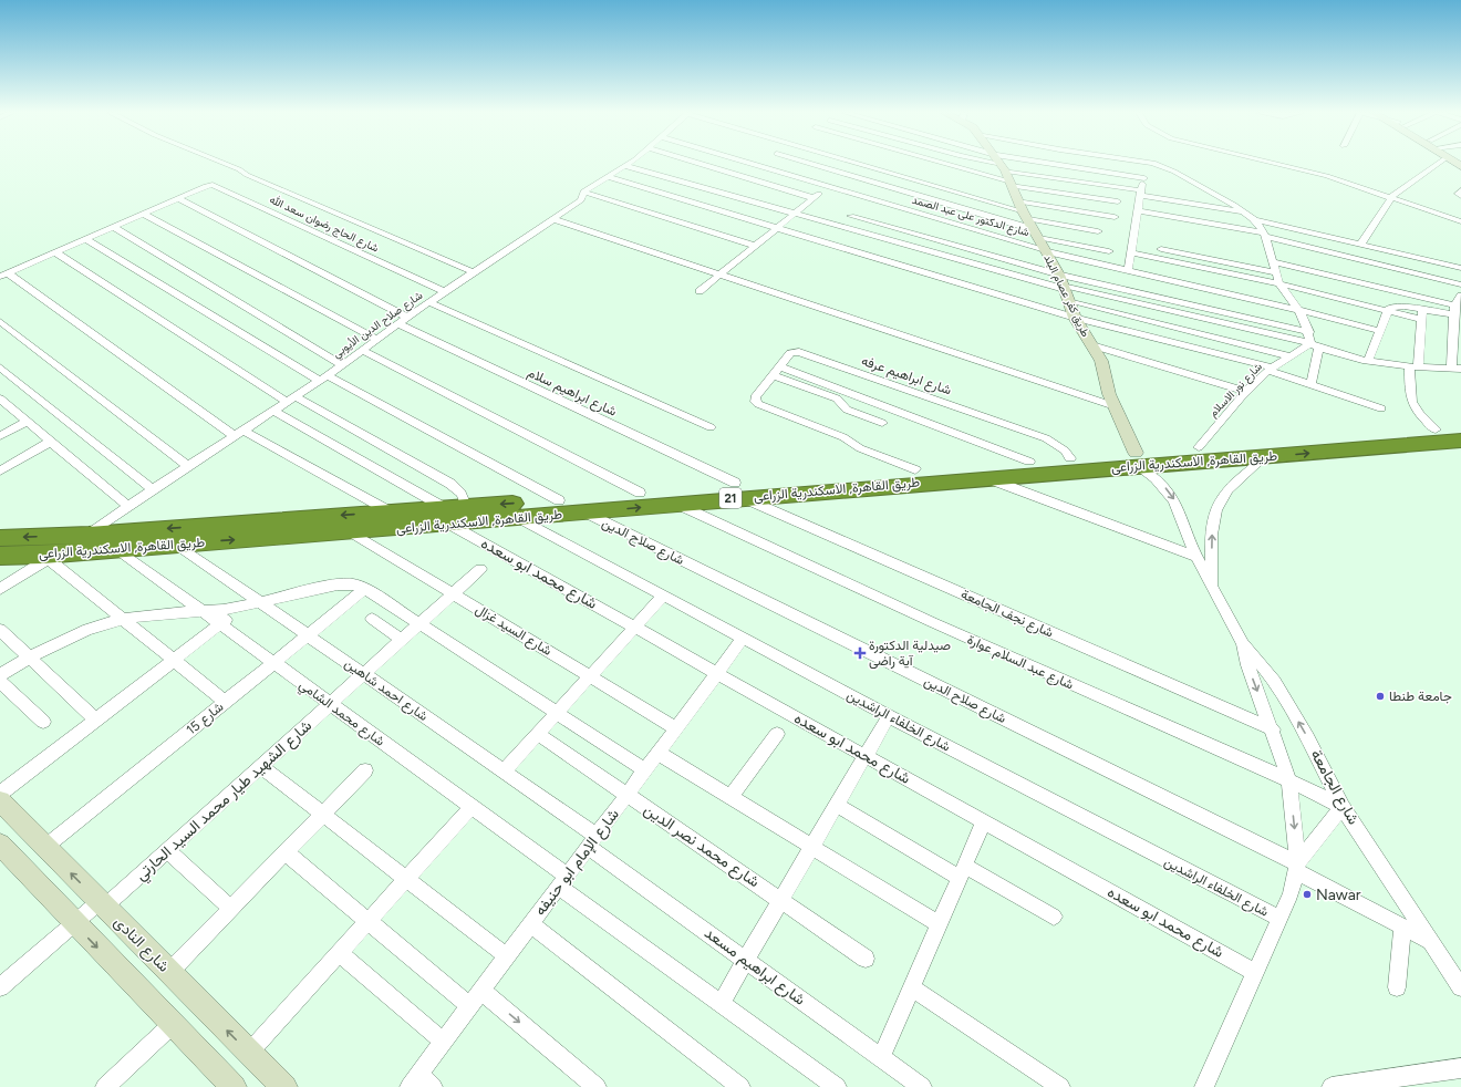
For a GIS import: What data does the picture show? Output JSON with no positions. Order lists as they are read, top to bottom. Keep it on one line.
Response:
{"streets":{"highway":["طريق القاهرة, الاسكندرية الزراعى","21"],"street":["شارع الدكتور على عبد الصمد","شارع الحاج رضوان سعد الله","طريق كفر عصام البلد","شارع صلاح الدين الأيوبي","شارع ابراهيم عرفه","شارع نور الاسلام","شارع ابراهيم سلام","شارع صلاح الدين","شارع محمد ابو سعده","شارع نجف الجامعة","شارع السيد غزال","شارع عبد السلام عوارة","شارع احمد شاهين","شارع محمد الشامي","شارع 15","شارع الخلفاء الراشدين","شارع الجامعة","شارع الشهيد طيار محمد السيد الحارتي","شارع محمد نصر الدين","شارع الإمام ابو حنيفه","شارع النادى","شارع ابراهيم مسعد"]},"crossings":[["شارع الدكتور على عبد الصمد","طريق كفر عصام البلد"],["شارع الحاج رضوان سعد الله","شارع صلاح الدين الأيوبي"],["طريق كفر عصام البلد","طريق القاهرة, الاسكندرية الزراعى"],["طريق كفر عصام البلد","شارع الجامعة"],["شارع صلاح الدين الأيوبي","شارع ابراهيم سلام"],["شارع صلاح الدين الأيوبي","طريق القاهرة, الاسكندرية الزراعى"],["شارع صلاح الدين الأيوبي","شارع محمد ابو سعده"],["شارع ابراهيم عرفه","طريق القاهرة, الاسكندرية الزراعى"],["شارع نور الاسلام","طريق القاهرة, الاسكندرية الزراعى"],["شارع ابراهيم سلام","طريق القاهرة, الاسكندرية الزراعى"],["شارع ابراهيم سلام","شارع نجف الجامعة"],["طريق القاهرة, الاسكندرية الزراعى","شارع صلاح الدين"],["طريق القاهرة, الاسكندرية الزراعى","شارع محمد ابو سعده"],["طريق القاهرة, الاسكندرية الزراعى","شارع نجف الجامعة"],["طريق القاهرة, الاسكندرية الزراعى","شارع السيد غزال"],["طريق القاهرة, الاسكندرية الزراعى","شارع عبد السلام عوارة"],["طريق القاهرة, الاسكندرية الزراعى","شارع احمد شاهين"],["طريق القاهرة, الاسكندرية الزراعى","شارع محمد الشامي"],["طريق القاهرة, الاسكندرية الزراعى","شارع الخلفاء الراشدين"],["طريق القاهرة, الاسكندرية الزراعى","شارع الجامعة"],["شارع صلاح الدين","شارع الجامعة"],["شارع محمد ابو سعده","شارع الإمام ابو حنيفه"],["شارع السيد غزال","شارع الشهيد طيار محمد السيد الحارتي"],["شارع السيد غزال","شارع الإمام ابو حنيفه"],["شارع عبد السلام عوارة","شارع الجامعة"],["شارع احمد شاهين","شارع 15"],["شارع احمد شاهين","شارع الشهيد طيار محمد السيد الحارتي"],["شارع احمد شاهين","شارع الإمام ابو حنيفه"],["شارع احمد شاهين","شارع ابراهيم مسعد"],["شارع محمد الشامي","شارع 15"],["شارع محمد الشامي","شارع الشهيد طيار محمد السيد الحارتي"],["شارع محمد الشامي","شارع الإمام ابو حنيفه"],["شارع 15","شارع النادى"],["شارع الخلفاء الراشدين","شارع الإمام ابو حنيفه"],["شارع الشهيد طيار محمد السيد الحارتي","شارع النادى"],["شارع محمد نصر الدين","شارع الإمام ابو حنيفه"],["شارع الإمام ابو حنيفه","شارع ابراهيم مسعد"]],"places":{"health":["صيدلية الدكتورة آية راضى"],"other":["جامعة طنطا","Nawar"]}}
